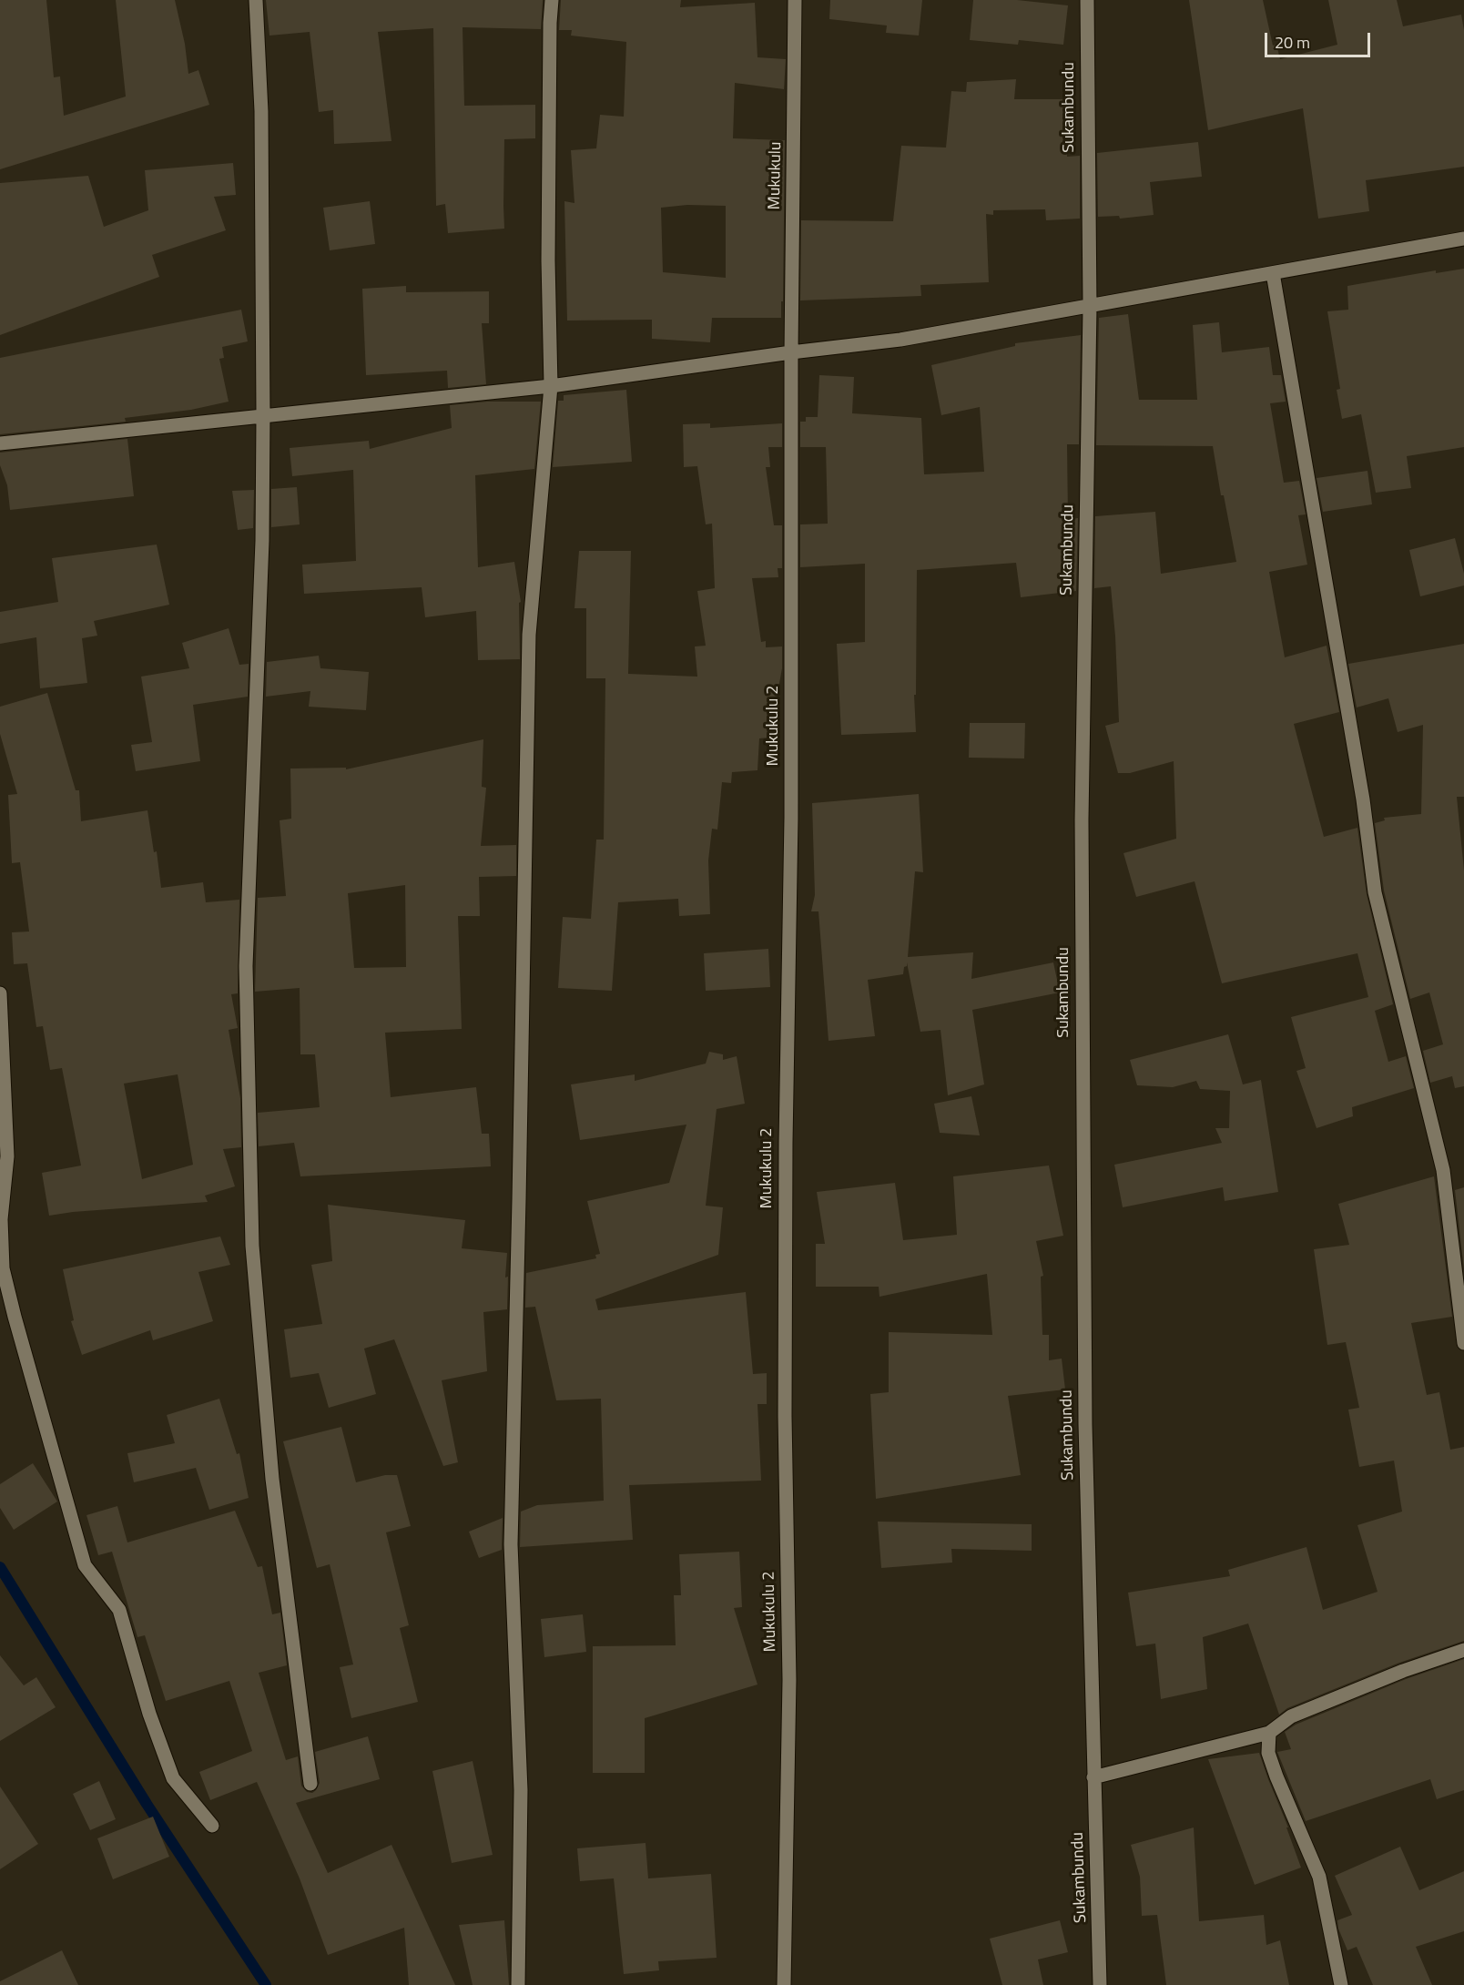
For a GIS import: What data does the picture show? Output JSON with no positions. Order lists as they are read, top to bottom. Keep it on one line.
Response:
{"streets":{"street":["Sukambundu","Mukukulu","Mukukulu 2"]},"crossings":[["Mukukulu","Mukukulu 2"]],"scale_bar":"20 m"}
